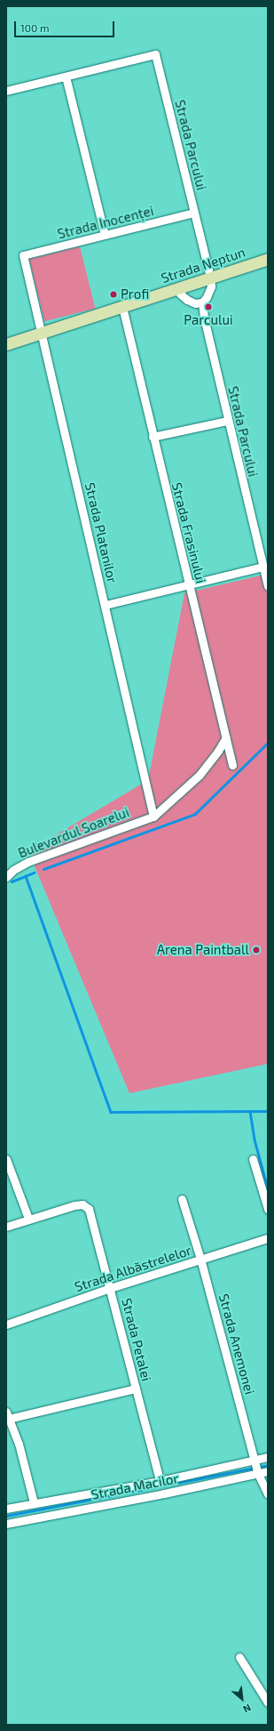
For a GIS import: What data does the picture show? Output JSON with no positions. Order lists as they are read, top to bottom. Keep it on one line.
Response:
{"streets":{"street":["Strada Parcului","Strada Inocenței","Strada Neptun","Strada Platanilor","Strada Frasinului","Bulevardul Soarelui","Strada Albăstrelelor","Strada Petalei","Strada Anemonei","Strada Macilor"]},"crossings":[["Strada Parcului","Strada Inocenței"],["Strada Parcului","Strada Neptun"],["Strada Inocenței","Strada Platanilor"],["Strada Neptun","Strada Platanilor"],["Strada Neptun","Strada Frasinului"],["Strada Platanilor","Bulevardul Soarelui"],["Strada Albăstrelelor","Strada Petalei"],["Strada Albăstrelelor","Strada Anemonei"],["Strada Petalei","Strada Macilor"],["Strada Anemonei","Strada Macilor"]],"places":["Profi","Parcului","Arena Paintball"],"scale_bar":"100 m","north":"bottom right"}
